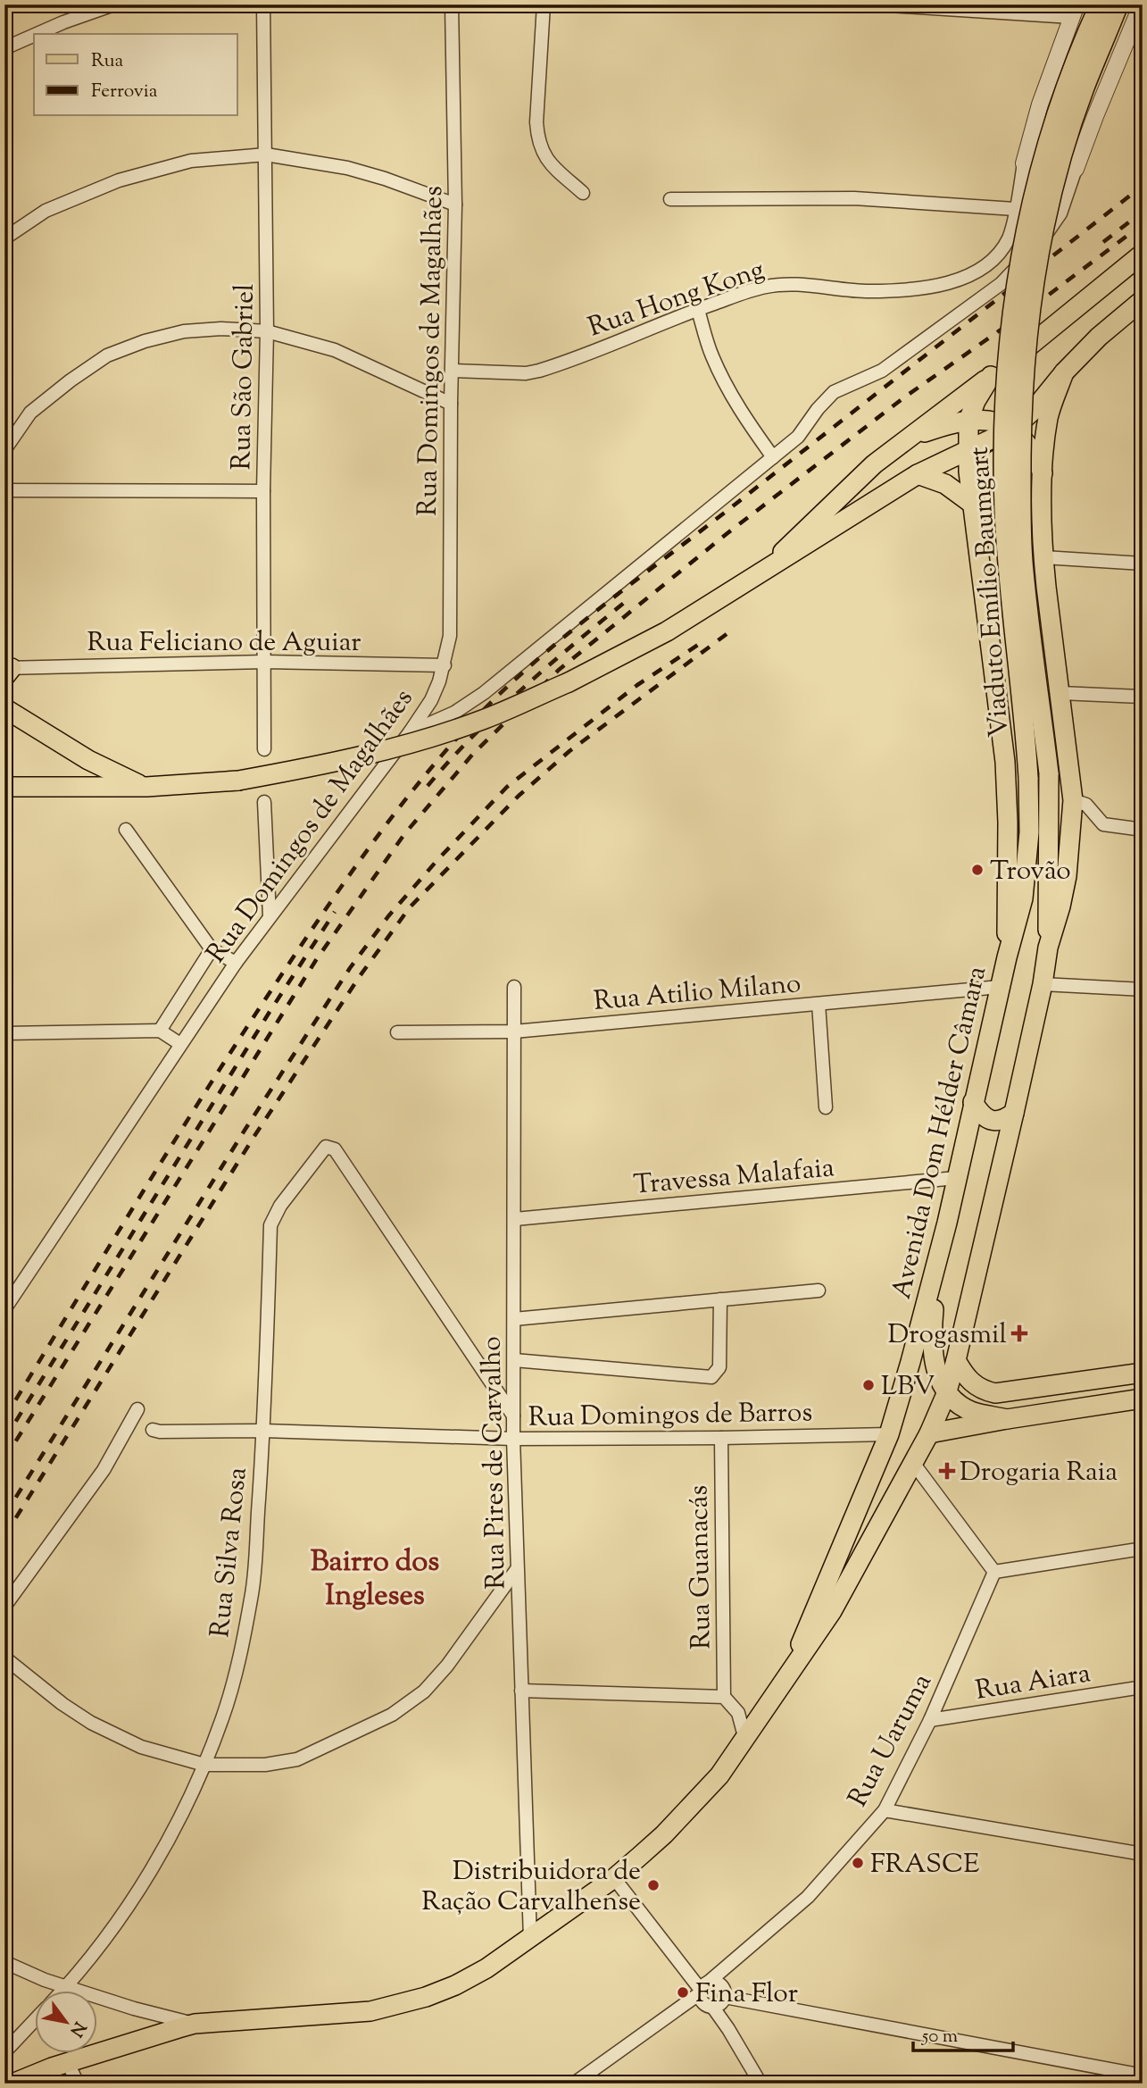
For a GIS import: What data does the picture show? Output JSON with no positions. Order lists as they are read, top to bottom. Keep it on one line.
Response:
{"streets":{"main road":["Viaduto Emílio Baumgart","Avenida Dom Hélder Câmara"],"street":["Rua Hong Kong","Rua Domingos de Magalhães","Rua São Gabriel","Rua Feliciano de Aguiar","Rua Atilio Milano","Travessa Malafaia","Rua Domingos de Barros","Rua Pires de Carvalho","Rua Silva Rosa","Rua Guanacás","Rua Aiara","Rua Uaruma"]},"crossings":[["Rua Hong Kong","Rua Domingos de Magalhães"],["Rua Domingos de Magalhães","Rua Feliciano de Aguiar"],["Rua São Gabriel","Rua Feliciano de Aguiar"],["Viaduto Emílio Baumgart","Avenida Dom Hélder Câmara"],["Rua Atilio Milano","Avenida Dom Hélder Câmara"],["Rua Atilio Milano","Rua Pires de Carvalho"],["Avenida Dom Hélder Câmara","Travessa Malafaia"],["Avenida Dom Hélder Câmara","Rua Domingos de Barros"],["Avenida Dom Hélder Câmara","Rua Pires de Carvalho"],["Travessa Malafaia","Rua Pires de Carvalho"],["Rua Domingos de Barros","Rua Pires de Carvalho"],["Rua Domingos de Barros","Rua Silva Rosa"],["Rua Domingos de Barros","Rua Guanacás"],["Rua Pires de Carvalho","Rua Silva Rosa"],["Rua Aiara","Rua Uaruma"]],"districts":["Bairro dos Ingleses"],"places":{"other":["Trovão","LBV","FRASCE","Distribuidora de Ração Carvalhense","Fina Flor"],"health":["Drogasmil","Drogaria Raia"]},"legend":["Rua","Ferrovia"],"scale_bar":"50 m","north":"bottom right"}
